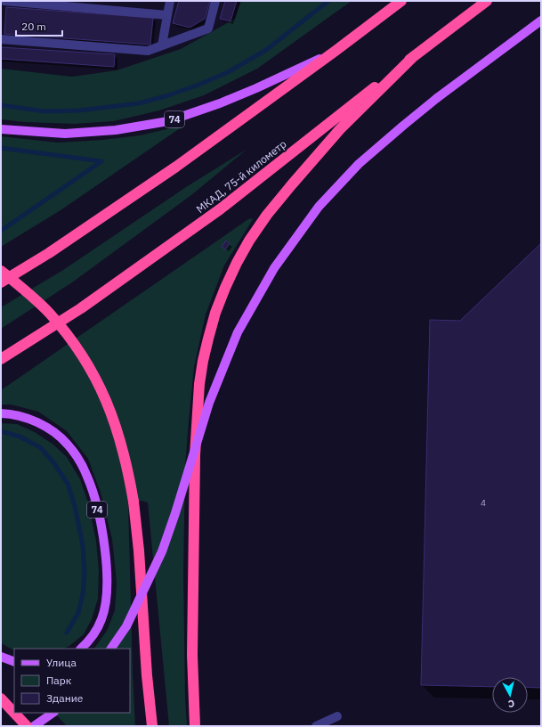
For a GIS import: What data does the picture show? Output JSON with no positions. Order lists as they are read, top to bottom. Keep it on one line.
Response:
{"streets":{"highway":["МКАД, 75-й километр"],"main road":["74"]},"house_numbers":["4"],"legend":["Улица","Парк","Здание"],"scale_bar":"20 m","north":"bottom"}
